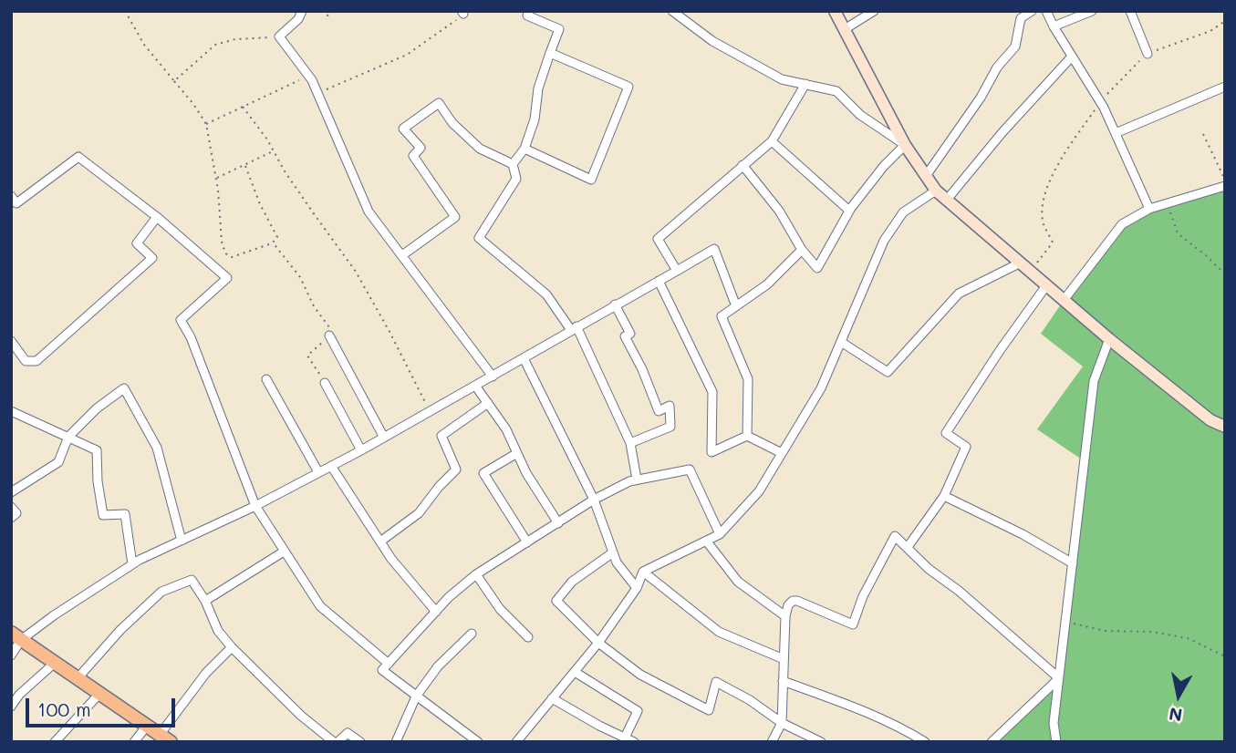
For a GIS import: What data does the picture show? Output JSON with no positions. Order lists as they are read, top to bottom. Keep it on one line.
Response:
{"scale_bar":"100 m","north":"bottom"}
